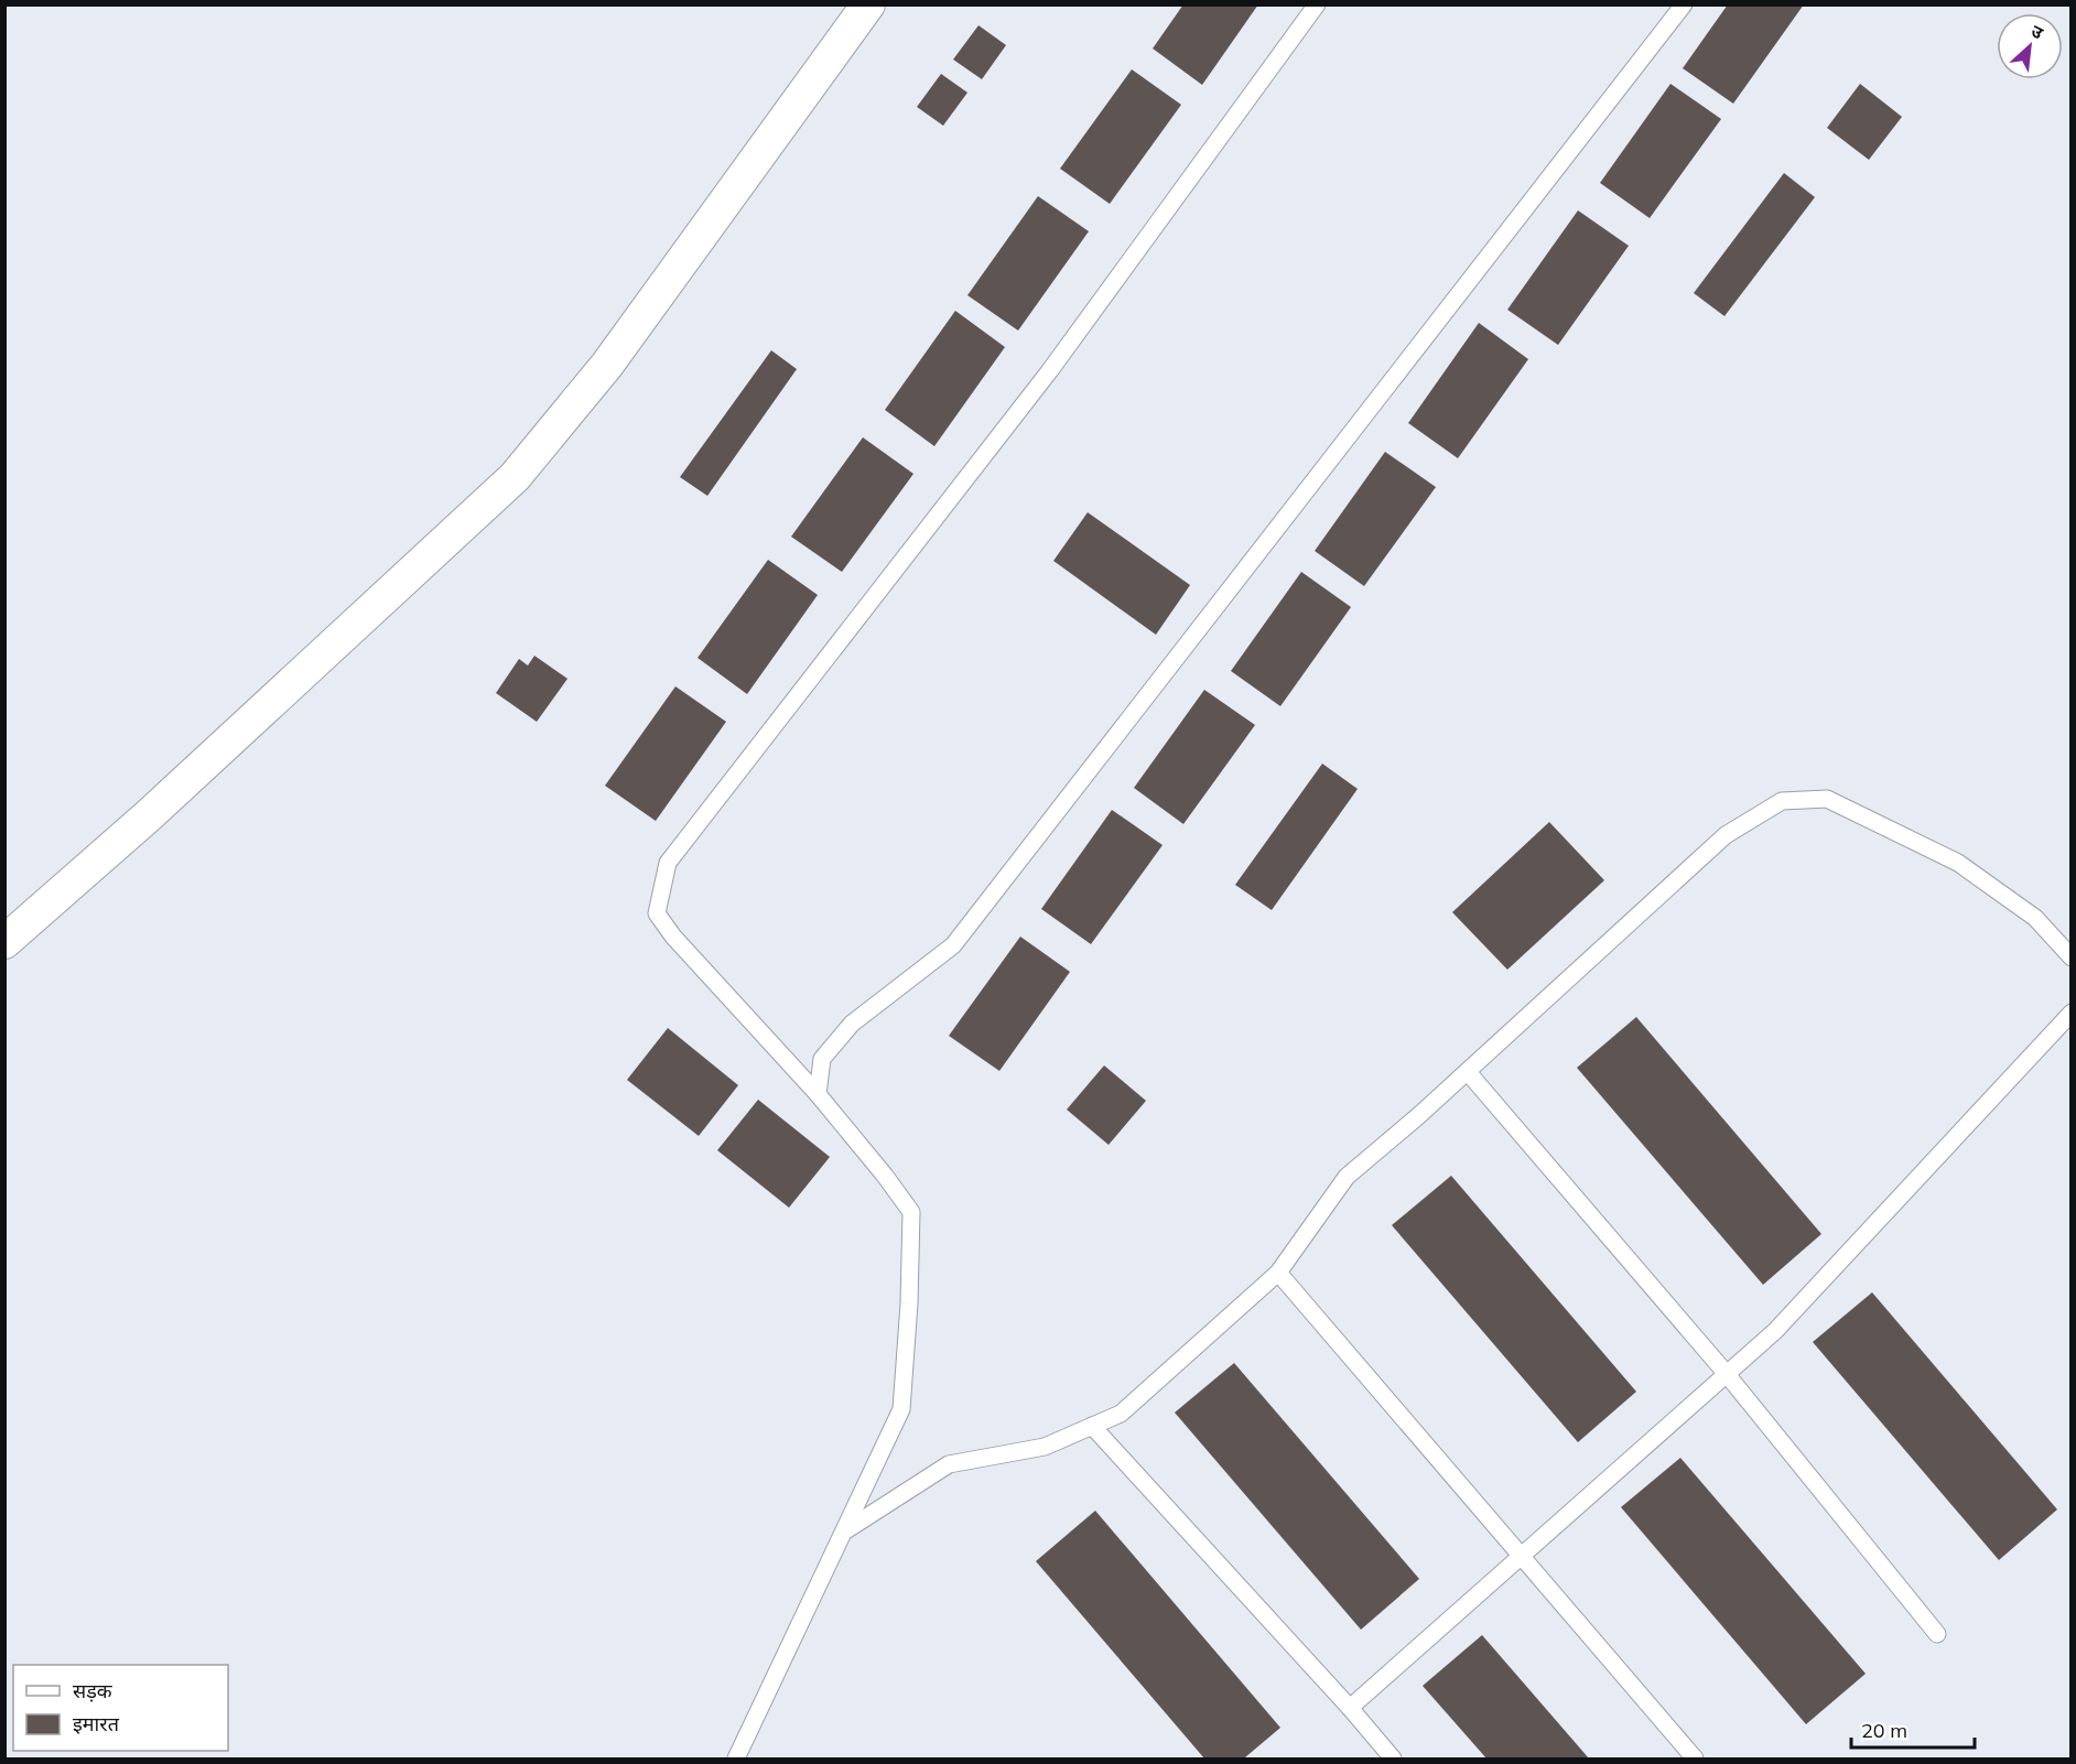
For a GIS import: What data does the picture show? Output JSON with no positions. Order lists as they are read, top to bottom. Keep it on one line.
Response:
{"legend":["सड़क","इमारत"],"scale_bar":"20 m","north":"top right"}
